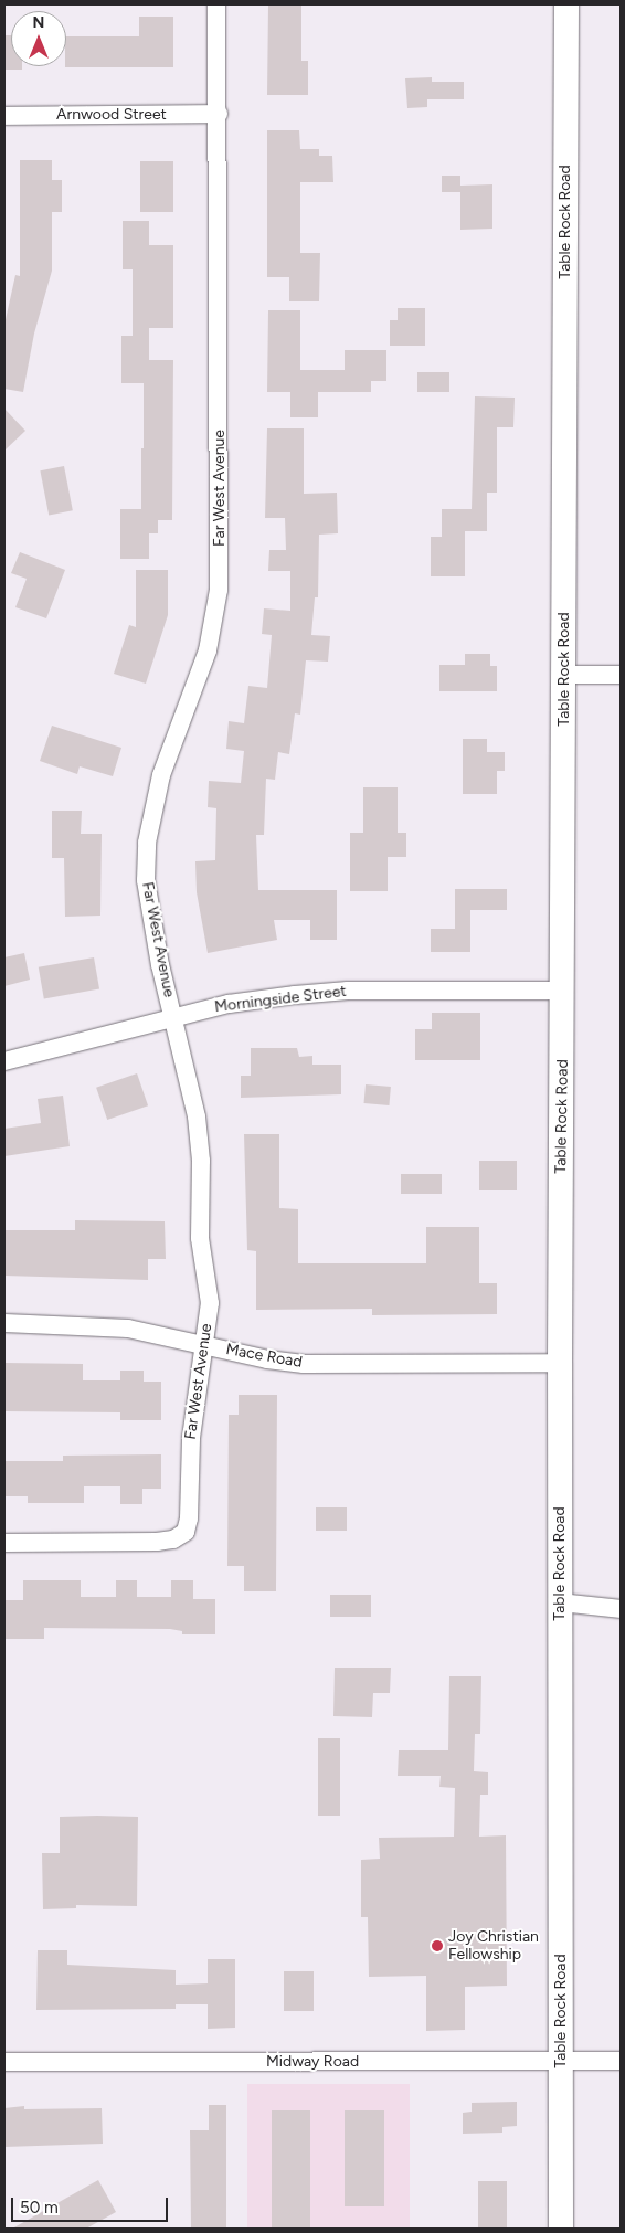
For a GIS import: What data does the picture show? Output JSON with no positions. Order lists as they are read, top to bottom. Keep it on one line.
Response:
{"streets":{"main road":["Table Rock Road"],"street":["Arnwood Street","Far West Avenue","Morningside Street","Mace Road","Midway Road"]},"crossings":[["Arnwood Street","Far West Avenue"],["Table Rock Road","Morningside Street"],["Table Rock Road","Mace Road"],["Table Rock Road","Midway Road"],["Far West Avenue","Morningside Street"],["Far West Avenue","Mace Road"]],"places":["Joy Christian Fellowship"],"scale_bar":"50 m","north":"top"}
